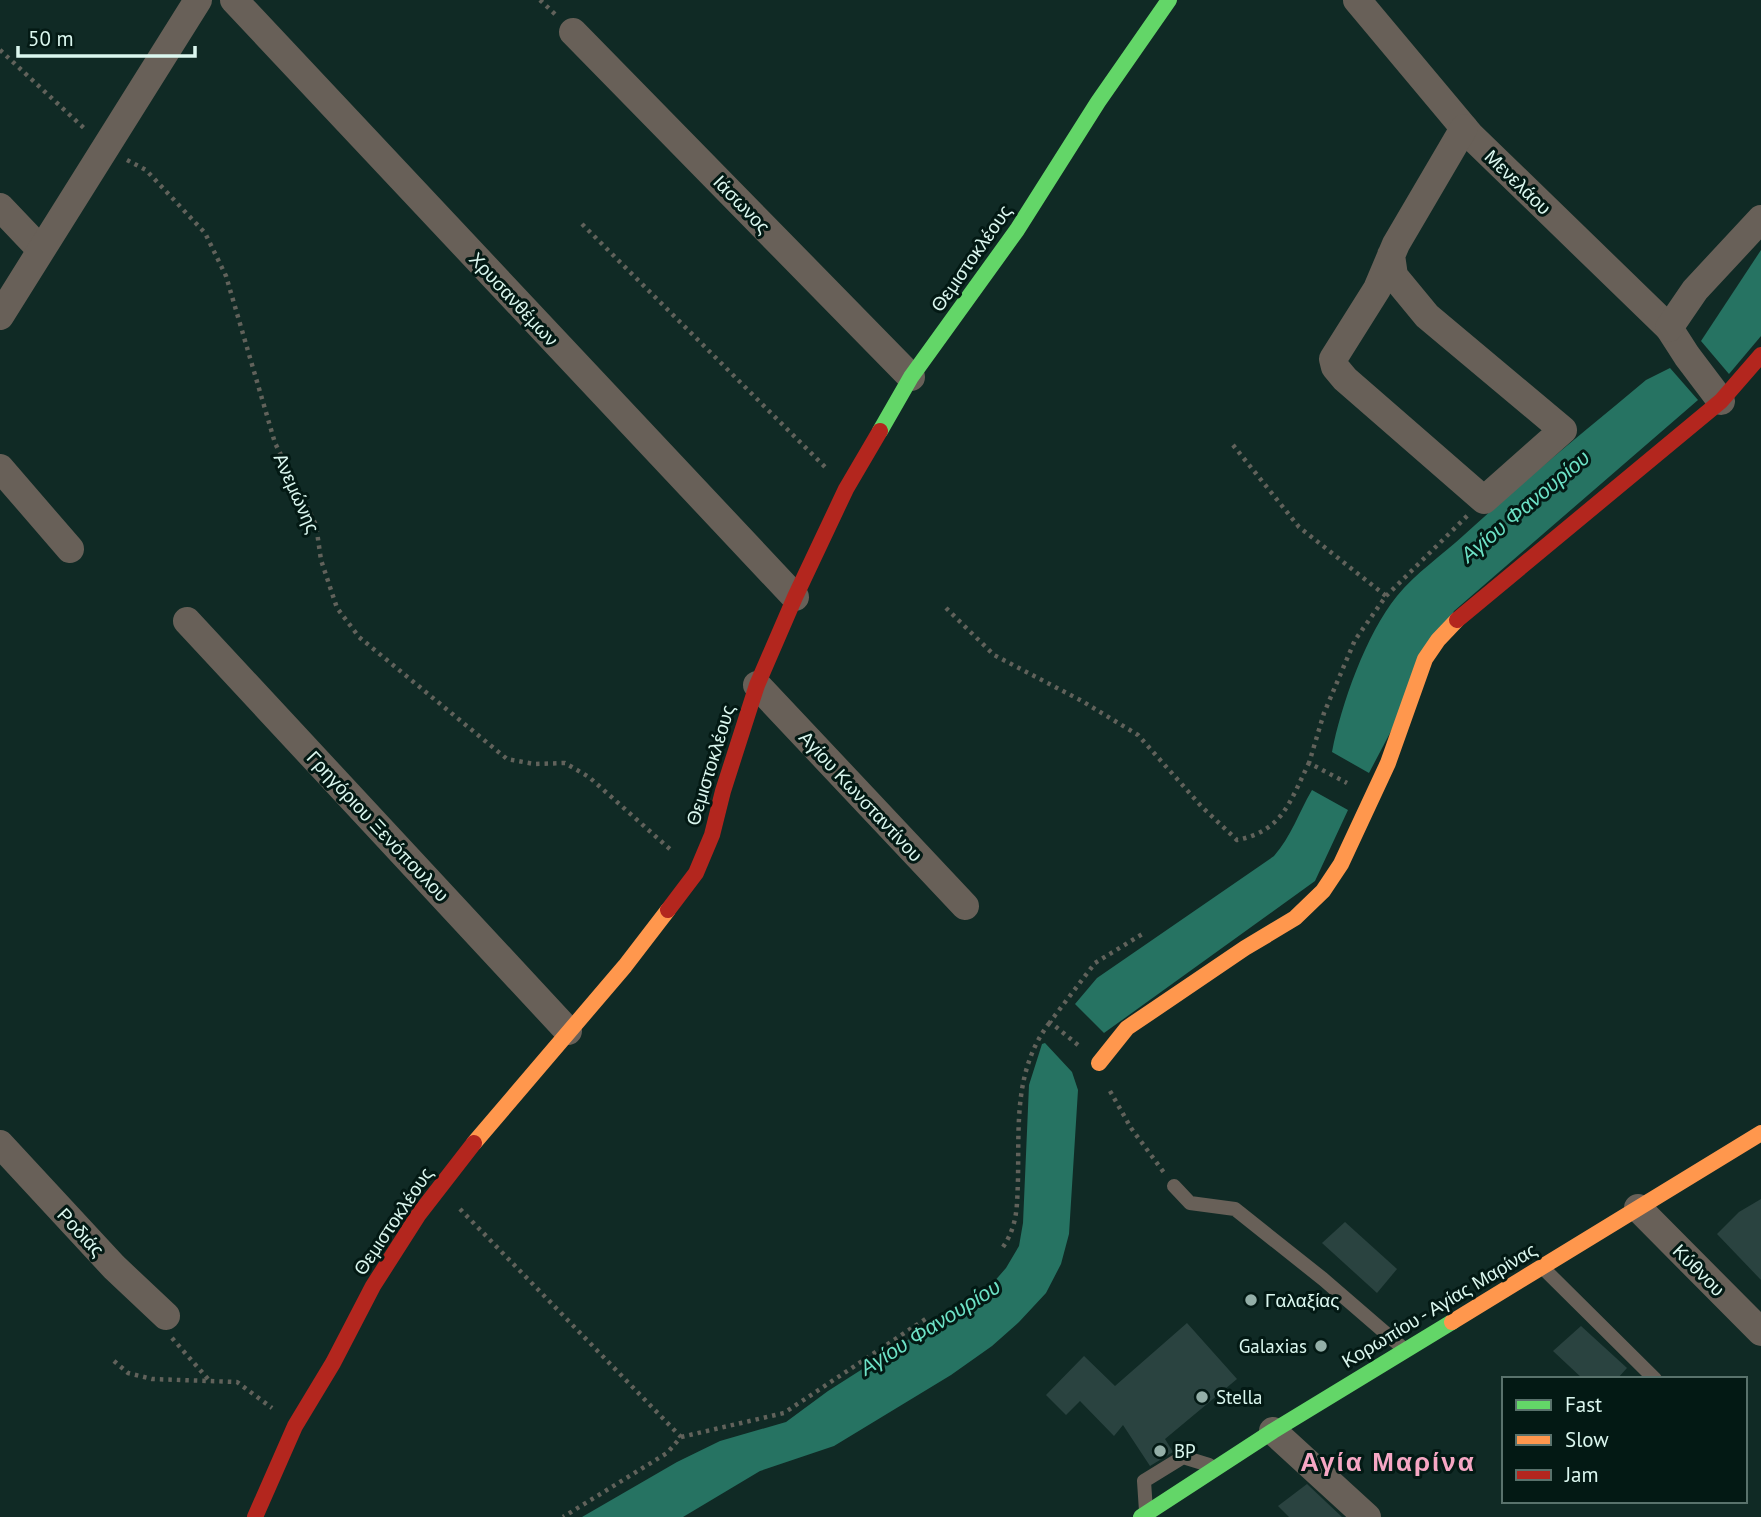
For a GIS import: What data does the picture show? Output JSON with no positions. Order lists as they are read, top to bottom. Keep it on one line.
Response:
{"streets":{"street":["Μενελάου","Ιάσωνος","Θεμιστοκλέους","Χρυσανθέμων","Αγίου Κωνσταντίνου","Γρηγόριου Ξενόπουλου","Ροδιάς","Κύθνου","Κορωπίου - Αγίας Μαρίνας"],"path":["Ανεμώνης"]},"crossings":[["Ιάσωνος","Θεμιστοκλέους"],["Θεμιστοκλέους","Χρυσανθέμων"],["Θεμιστοκλέους","Ανεμώνης"],["Θεμιστοκλέους","Αγίου Κωνσταντίνου"],["Θεμιστοκλέους","Γρηγόριου Ξενόπουλου"],["Κύθνου","Κορωπίου - Αγίας Μαρίνας"]],"districts":["Αγία Μαρίνα"],"water":["Αγίου Φανουρίου"],"places":["Γαλαξίας","Galaxias","Stella","BP"],"legend":["Fast","Slow","Jam"],"scale_bar":"50 m"}
